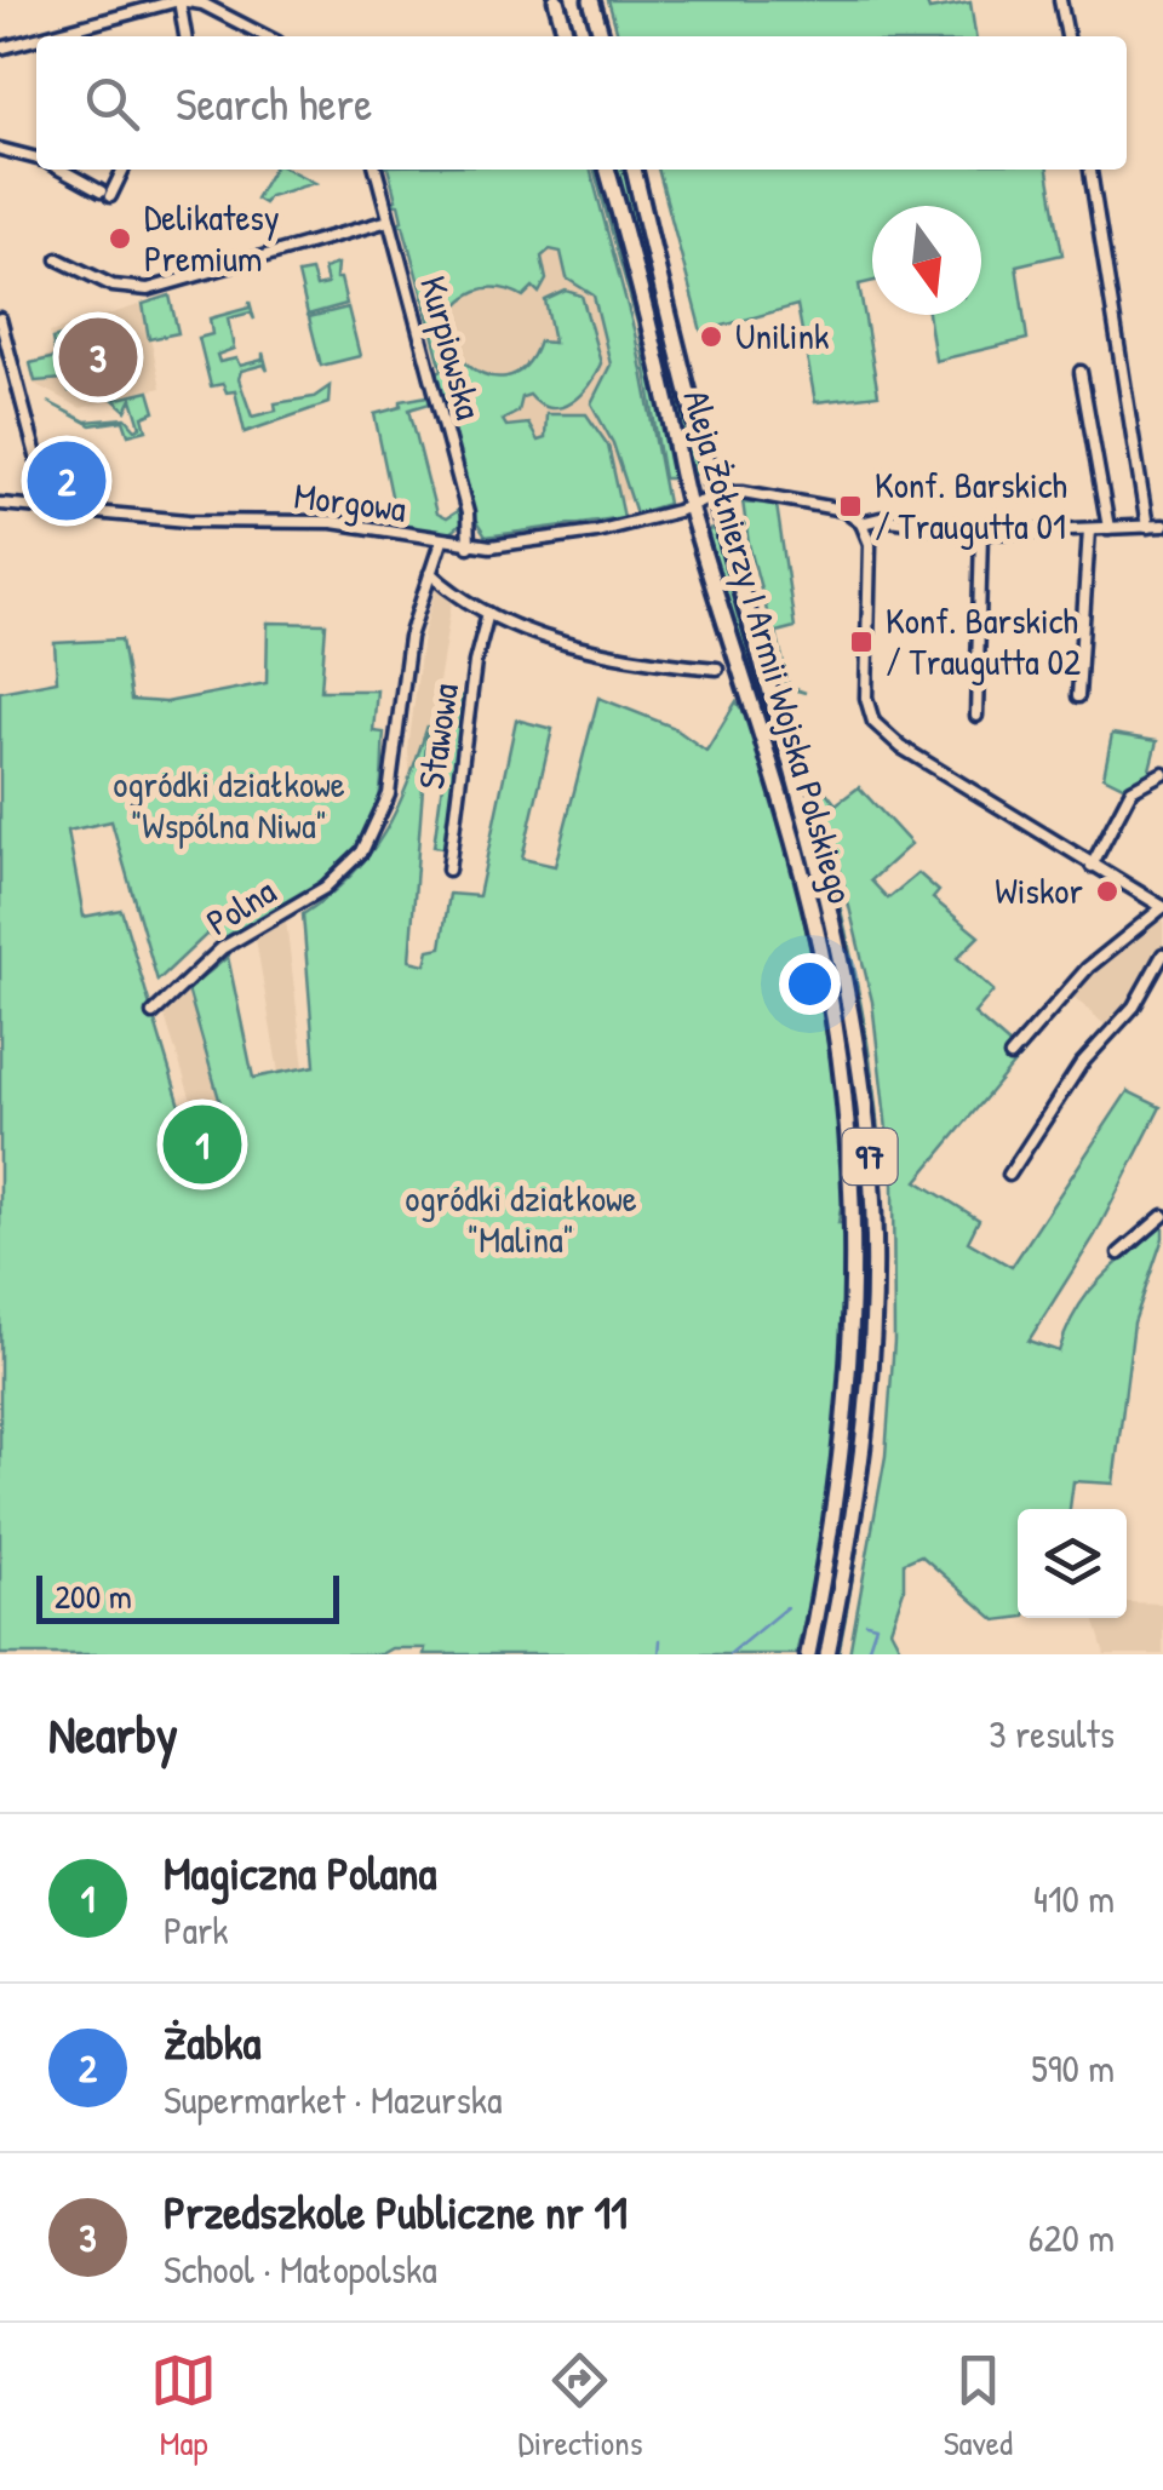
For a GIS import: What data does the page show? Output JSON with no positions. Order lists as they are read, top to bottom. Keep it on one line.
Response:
{"streets":{"main road":["Aleja Żołnierzy I Armii Wojska Polskiego","97"],"street":["Kurpiowska","Morgowa","Stawowa","Polna"]},"crossings":[["Kurpiowska","Morgowa"],["Morgowa","Aleja Żołnierzy I Armii Wojska Polskiego"],["Morgowa","Polna"]],"parks":["ogródki działkowe \"Wspólna Niwa\"","ogródki działkowe \"Malina\""],"places":{"other":["Delikatesy Premium","Unilink","Wiskor"],"transit":["Konf. Barskich / Traugutta 01","Konf. Barskich / Traugutta 02"]},"scale_bar":"200 m","north":"bottom","page":{"search":"Search here","pins":["3","2","1"],"scale":"200 m","heading":["Nearby","3 results"],"list":[{"mark":"1","name":"Magiczna Polana","note":"Park","value":"410 m"},{"mark":"2","name":"Żabka","note":"Supermarket · Mazurska","value":"590 m"},{"mark":"3","name":"Przedszkole Publiczne nr 11","note":"School · Małopolska","value":"620 m"}],"nav":["Map","Directions","Saved"]}}
